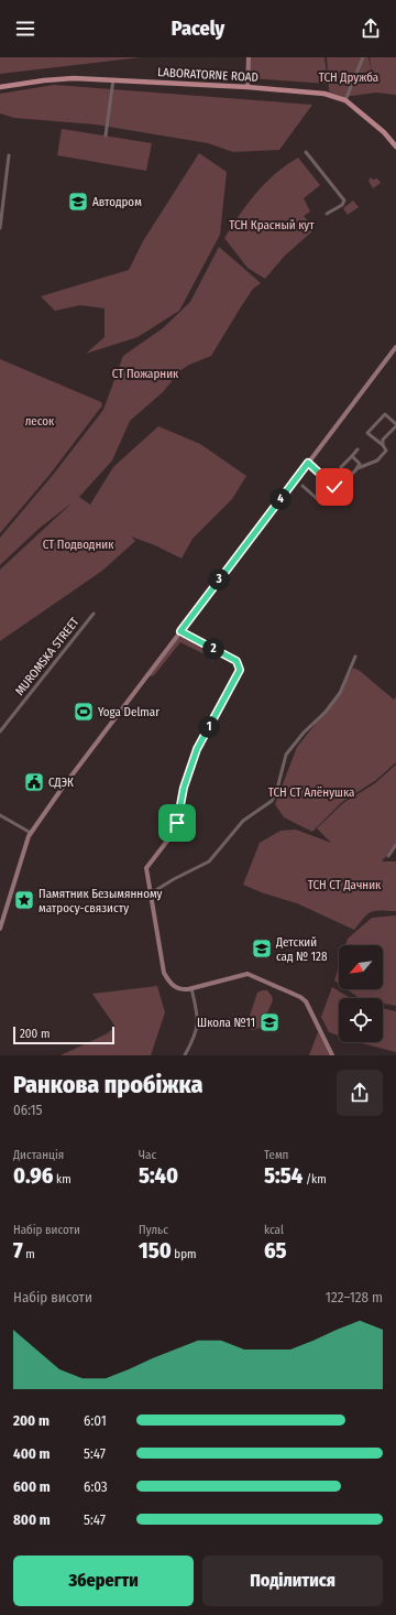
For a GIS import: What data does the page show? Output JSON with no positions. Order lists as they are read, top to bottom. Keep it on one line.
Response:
{"streets":{"main road":["LABORATORNE ROAD"],"street":["MUROMSKA STREET"]},"parks":["ТСН Дружба","ТСН Красный кут","СТ Пожарник","лесок","СТ Подводник","ТСН СТ Алёнушка","ТСН СТ Дачник"],"places":{"school or university":["Автодром","Детский сад № 128","Школа №11"],"sports":["Yoga Delmar"],"public building":["СДЭК"],"place":["Памятник Безымянному матросу-связисту"]},"scale_bar":"200 m","north":"bottom left","page":{"header":"Pacely","pins":["4","3","2","1"],"scale":"200 m","heading":["Ранкова пробіжка","06:15"],"stats":[["Дистанція","0.96 km"],["Час","5:40"],["Темп","5:54 /km"],["Набір висоти","7 m"],["Пульс","150 bpm"],["kcal","65"]],"chart":["Набір висоти","122–128 m"],"list":[{"name":"200 m","note":"6:01"},{"name":"400 m","note":"5:47"},{"name":"600 m","note":"6:03"},{"name":"800 m","note":"5:47"}],"buttons":["Зберегти","Поділитися"]}}
